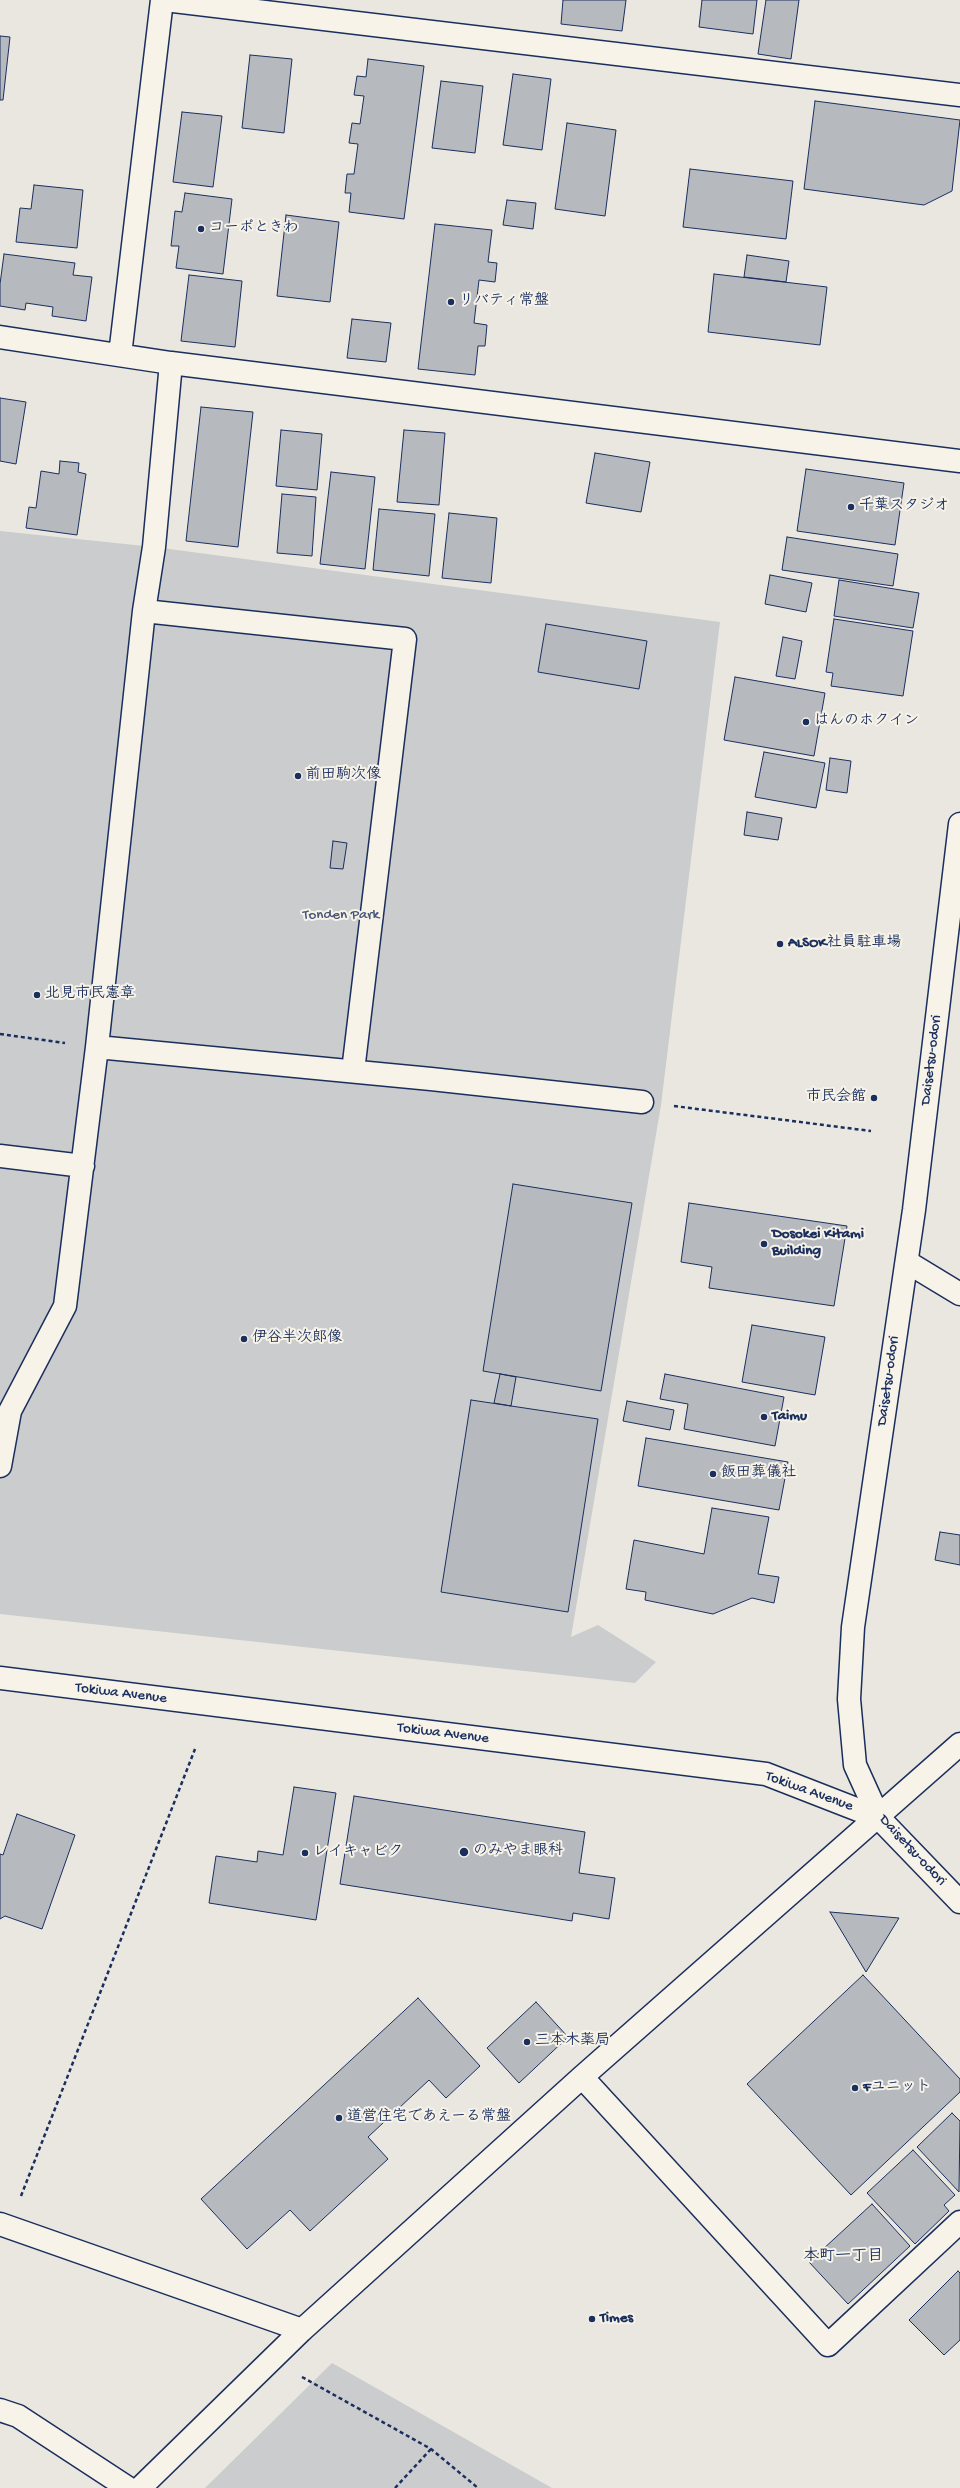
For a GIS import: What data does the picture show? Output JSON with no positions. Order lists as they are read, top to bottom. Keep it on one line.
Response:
{"streets":{"main road":["Daisetsu-odori","Tokiwa Avenue"]},"crossings":[["Daisetsu-odori","Tokiwa Avenue"]],"districts":["本町一丁目"],"parks":["Tonden Park"],"places":["コーポときわ","リバティ常盤","千葉スタジオ","はんのホクイン","前田駒次像","ALSOK社員駐車場","北見市民憲章","市民会館","Dosokei Kitami Building","伊谷半次郎像","Taimu","飯田葬儀社","のみやま眼科","レイキャビク","三本木薬局","Fユニット","道営住宅であえーる常盤","Times"]}
